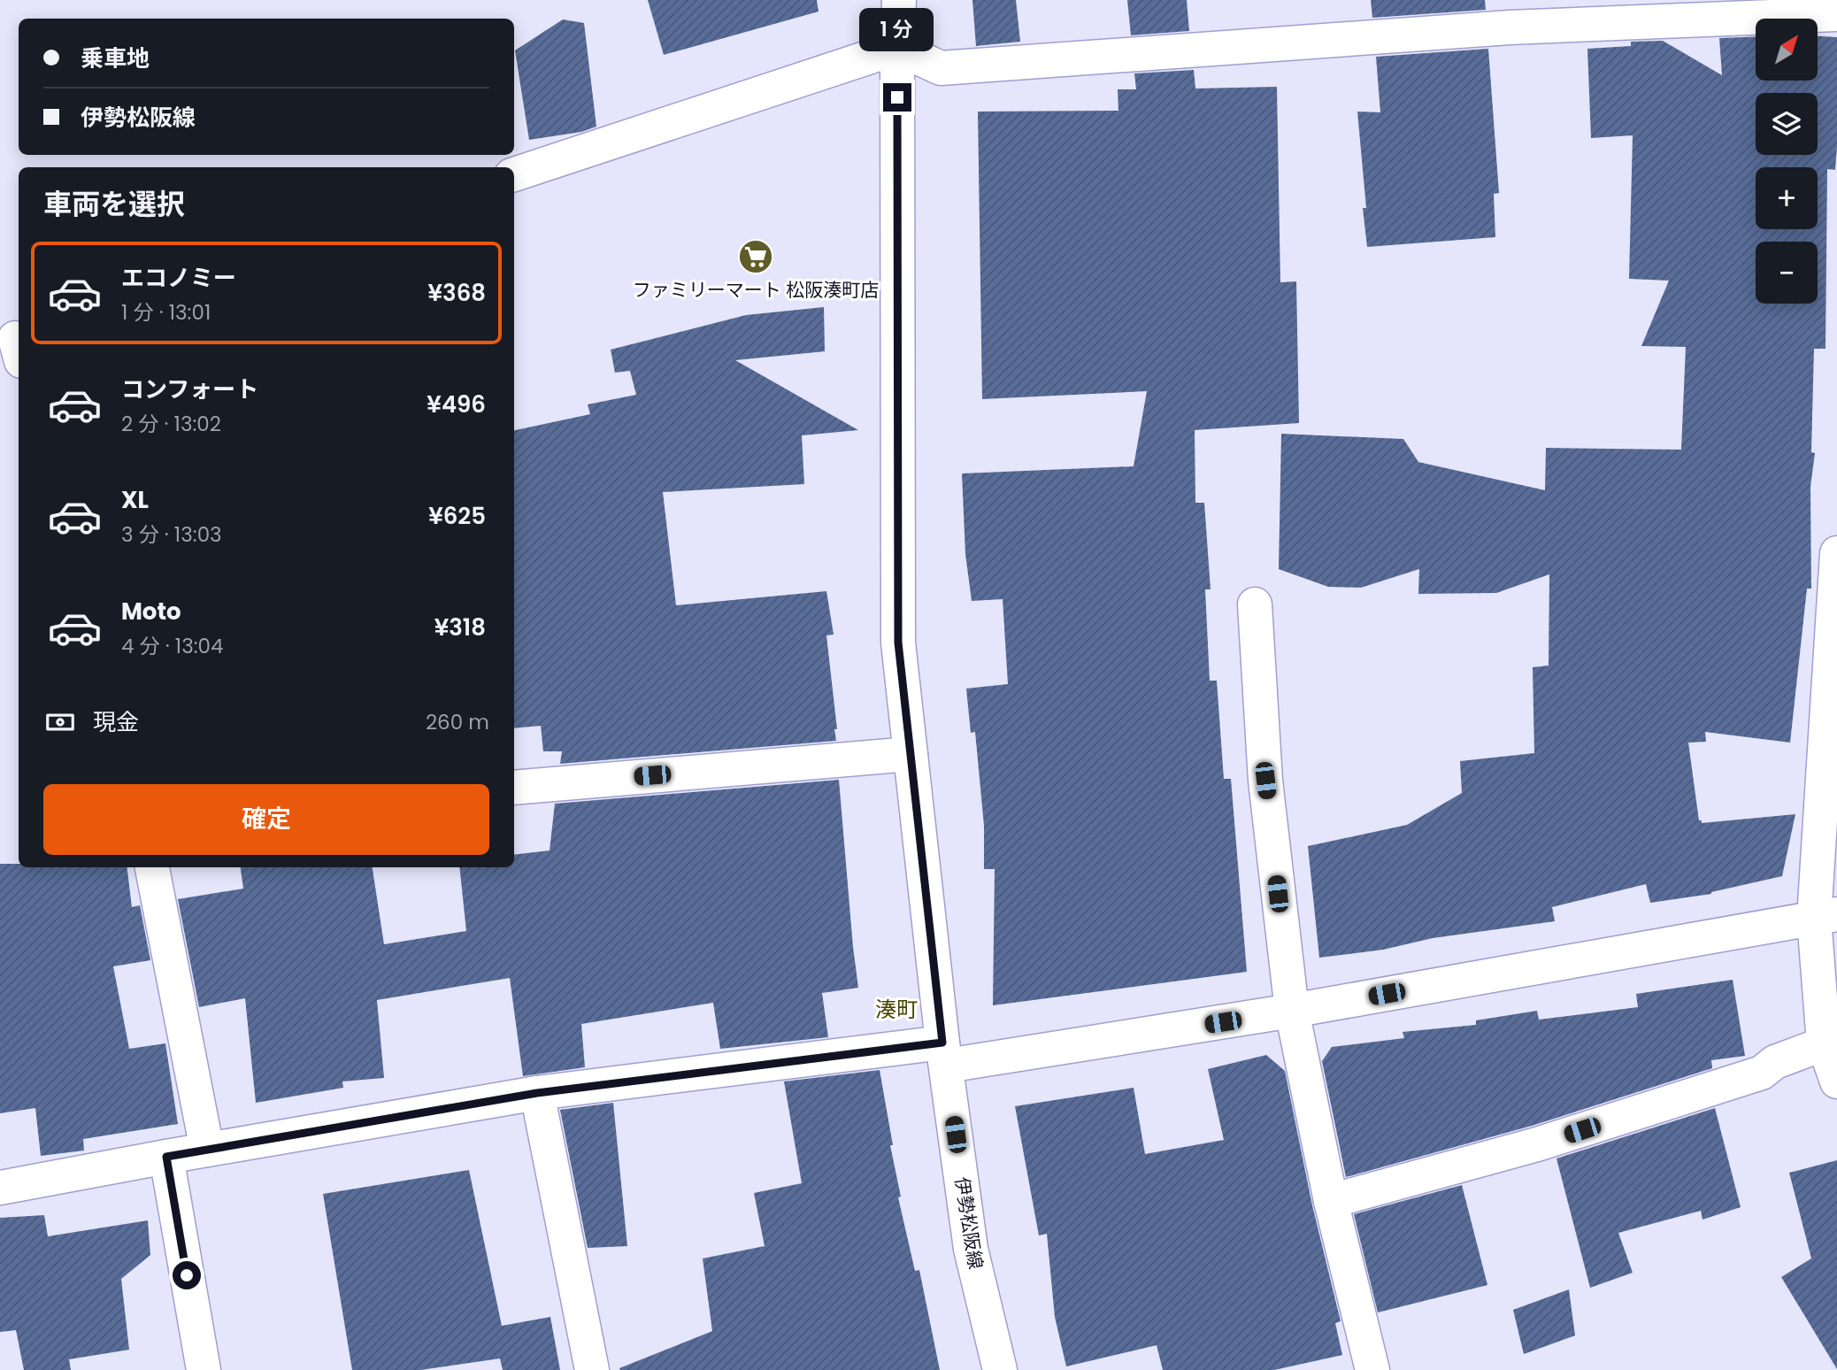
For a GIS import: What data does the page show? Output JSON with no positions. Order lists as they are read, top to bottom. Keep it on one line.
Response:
{"streets":{"street":["伊勢松阪線"]},"districts":["湊町"],"places":{"supermarket":["ファミリーマート 松阪湊町店"]},"north":"top right","page":{"bubble":"1 分","map_buttons":["+","−"],"banner":["乗車地","伊勢松阪線"],"heading":"車両を選択","list":[{"name":"エコノミー","note":"1 分 · 13:01","value":"¥368"},{"name":"コンフォート","note":"2 分 · 13:02","value":"¥496"},{"name":"XL","note":"3 分 · 13:03","value":"¥625"},{"name":"Moto","note":"4 分 · 13:04","value":"¥318"}],"pay":["現金","260 m"],"buttons":"確定"}}
